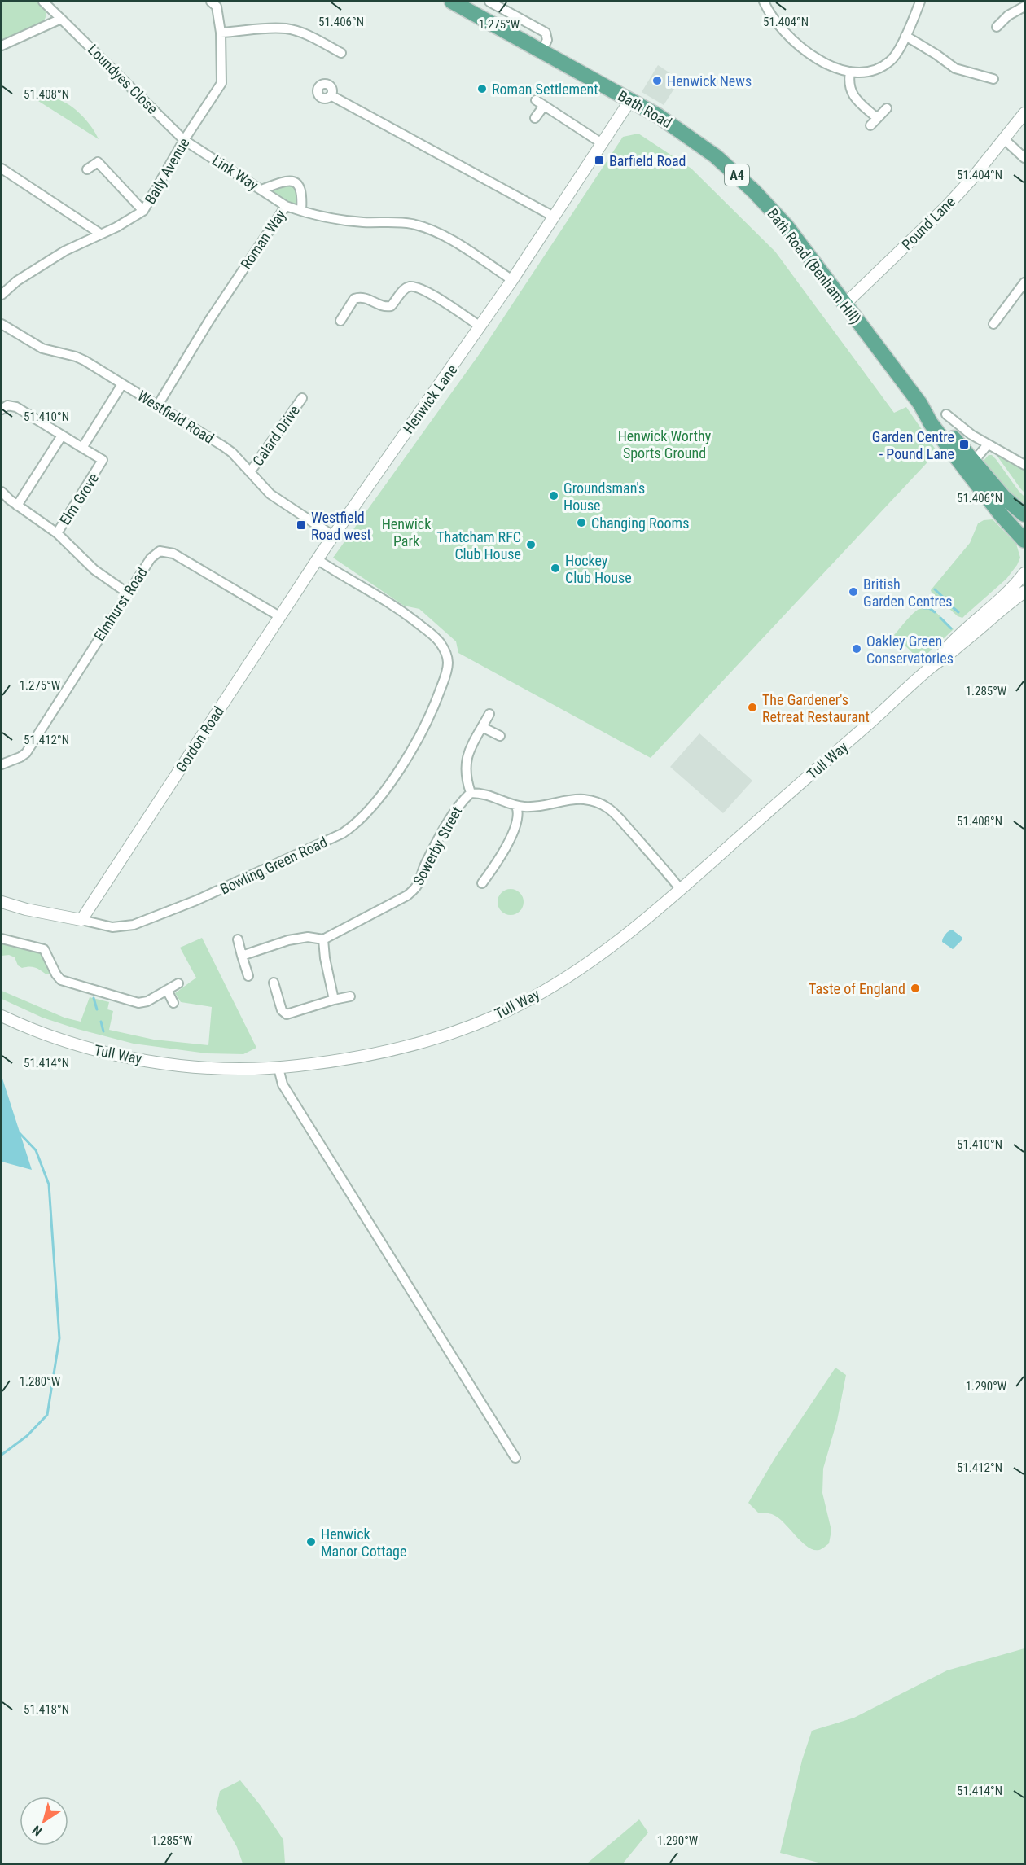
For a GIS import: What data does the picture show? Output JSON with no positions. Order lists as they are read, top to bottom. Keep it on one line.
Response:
{"streets":{"main road":["Bath Road","A4","Bath Road (Benham Hill)"],"street":["Loundyes Close","Baily Avenue","Link Way","Pound Lane","Roman Way","Henwick Lane","Westfield Road","Calard Drive","Elm Grove","Elmhurst Road","Gordon Road","Tull Way","Sowerby Street","Bowling Green Road"]},"crossings":[["Loundyes Close","Baily Avenue"],["Loundyes Close","Link Way"],["Bath Road","Bath Road (Benham Hill)"],["Bath Road","Henwick Lane"],["Baily Avenue","Link Way"],["Link Way","Roman Way"],["Pound Lane","Bath Road (Benham Hill)"],["Roman Way","Henwick Lane"],["Roman Way","Westfield Road"],["Henwick Lane","Westfield Road"],["Henwick Lane","Gordon Road"],["Henwick Lane","Bowling Green Road"],["Westfield Road","Calard Drive"],["Elm Grove","Elmhurst Road"],["Elmhurst Road","Gordon Road"],["Gordon Road","Bowling Green Road"],["Tull Way","Sowerby Street"]],"parks":["Henwick Worthy Sports Ground","Henwick Park"],"places":{"other":["Henwick News","Roman Settlement","Groundsman's House","Changing Rooms","Thatcham RFC Club House","Hockey Club House","British Garden Centres","Oakley Green Conservatories","The Gardener's Retreat Restaurant","Taste of England","Henwick Manor Cottage"],"transit":["Barfield Road","Garden Centre - Pound Lane","Westfield Road west"]},"north":"bottom left","coordinates":["51.406°N","51.404°N","1.275°W","51.408°N","51.410°N","1.285°W","51.412°N","51.414°N","1.280°W","1.290°W","51.418°N"]}
